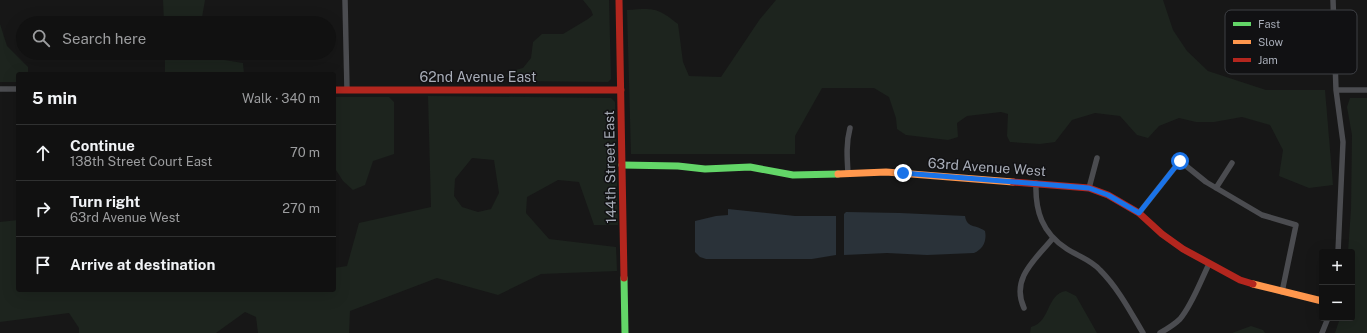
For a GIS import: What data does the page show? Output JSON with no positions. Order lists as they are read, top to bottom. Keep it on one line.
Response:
{"streets":{"street":["62nd Avenue East","144th Street East","63rd Avenue West"]},"crossings":[["62nd Avenue East","144th Street East"],["144th Street East","63rd Avenue West"]],"legend":["Fast","Slow","Jam"],"page":{"search":"Search here","heading":["5 min","Walk · 340 m"],"list":[["Continue","138th Street Court East","70 m"],["Turn right","63rd Avenue West","270 m"],"Arrive at destination"],"map_buttons":["+","−"]}}
